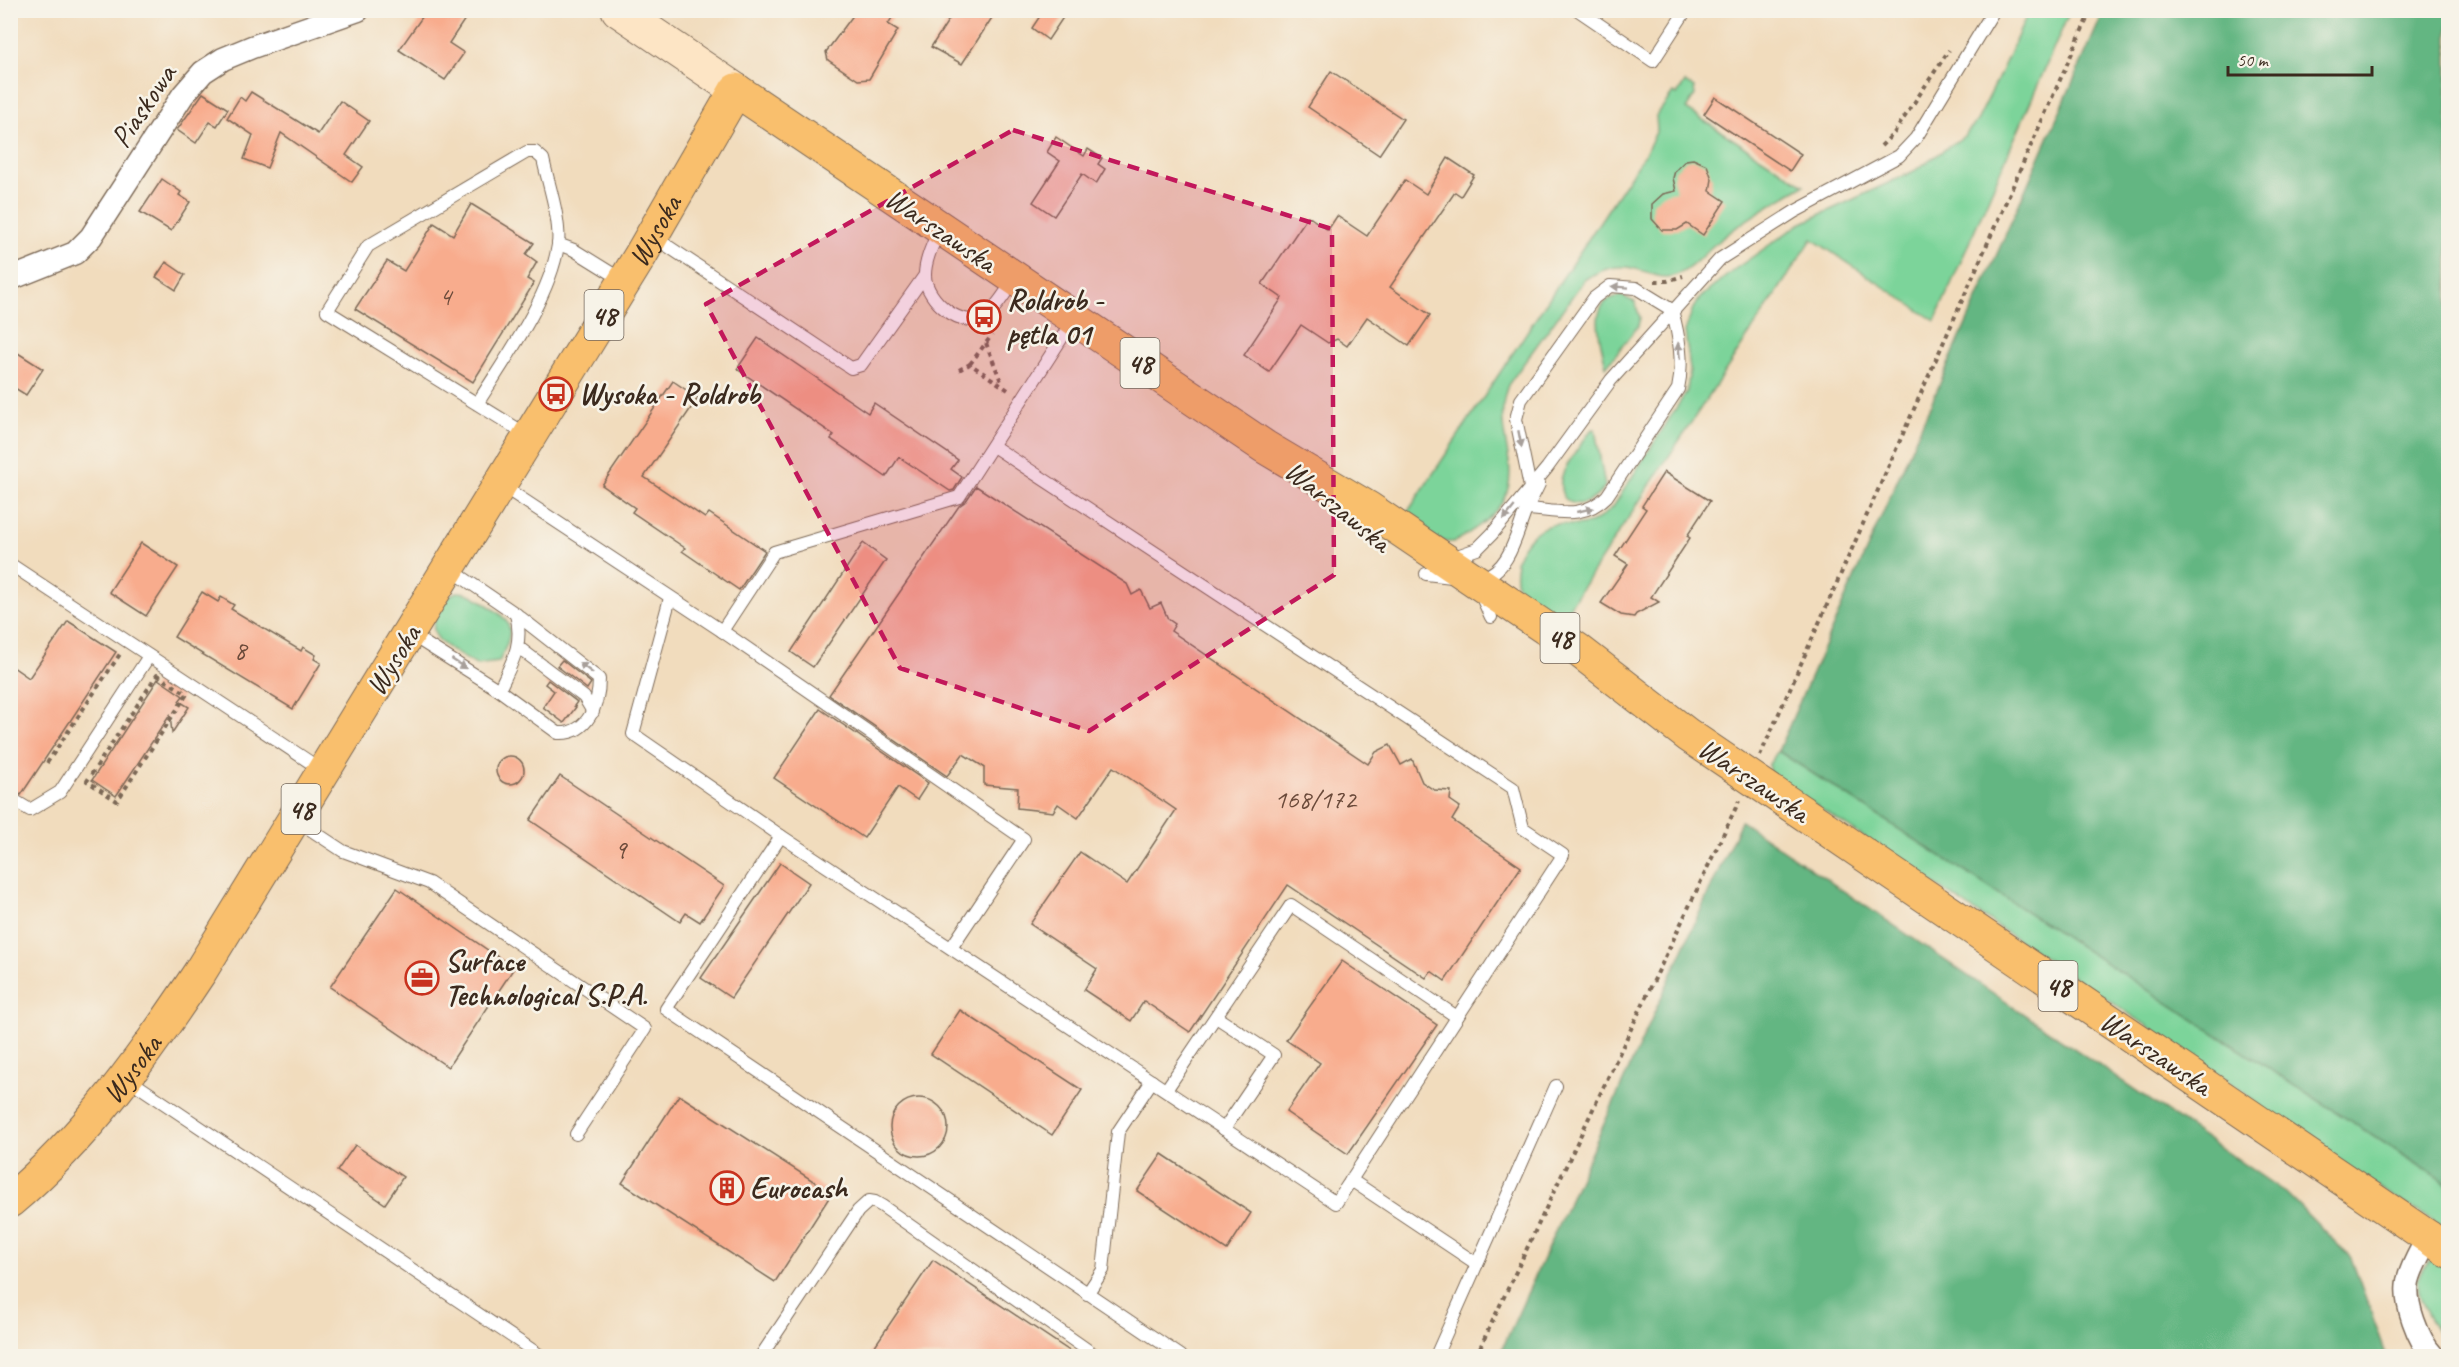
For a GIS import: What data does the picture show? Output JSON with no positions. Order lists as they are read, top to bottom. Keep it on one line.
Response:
{"streets":{"main road":["Wysoka","Warszawska","48"],"street":["Piaskowa"]},"crossings":[["Wysoka","Warszawska"]],"places":{"bus stop":["Roldrob - pętla 01","Wysoka - Roldrob"],"office":["Surface Technological S.P.A."],"building":["Eurocash"]},"house_numbers":["4","8","168/172","9"],"scale_bar":"50 m"}
